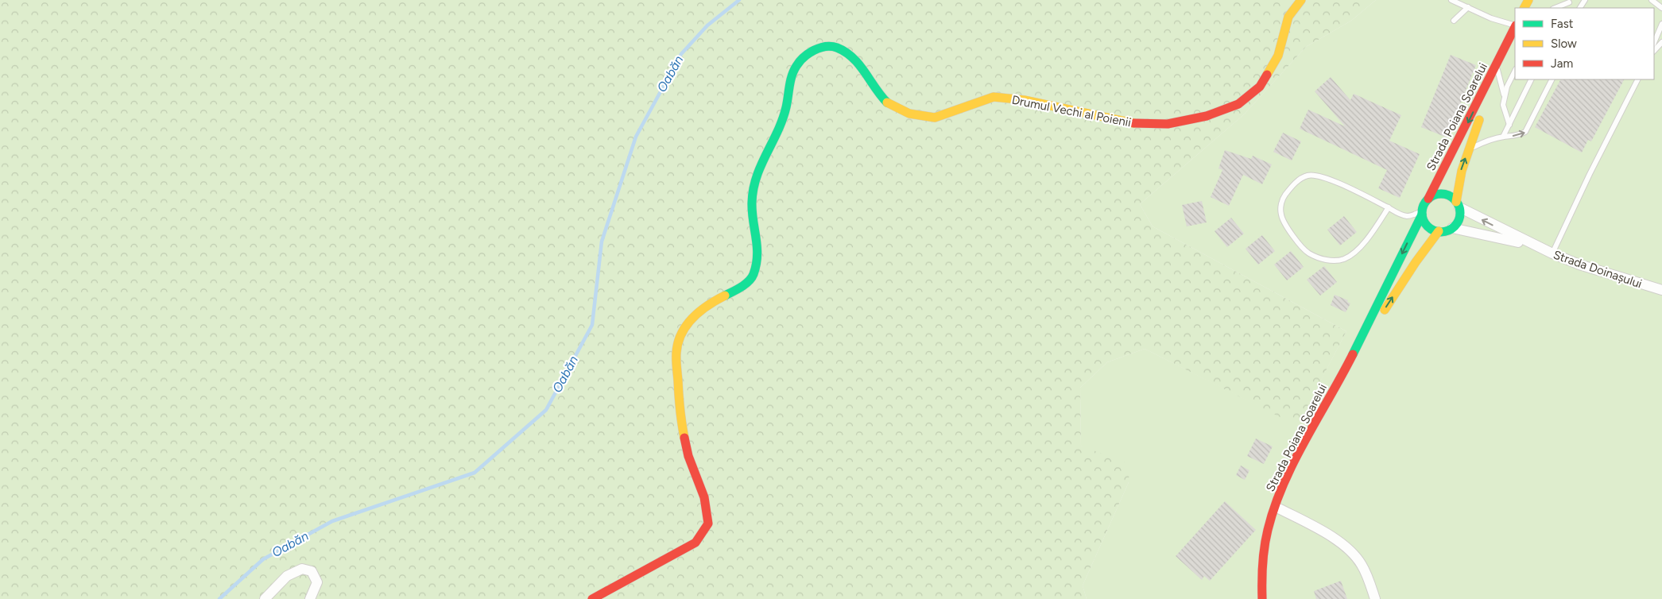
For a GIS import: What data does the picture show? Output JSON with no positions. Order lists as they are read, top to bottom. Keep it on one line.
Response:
{"streets":{"street":["Drumul Vechi al Poienii","Strada Poiana Soarelui","Strada Doinașului"]},"crossings":[["Strada Poiana Soarelui","Strada Doinașului"]],"water":["Oabăn"],"legend":["Fast","Slow","Jam"]}
